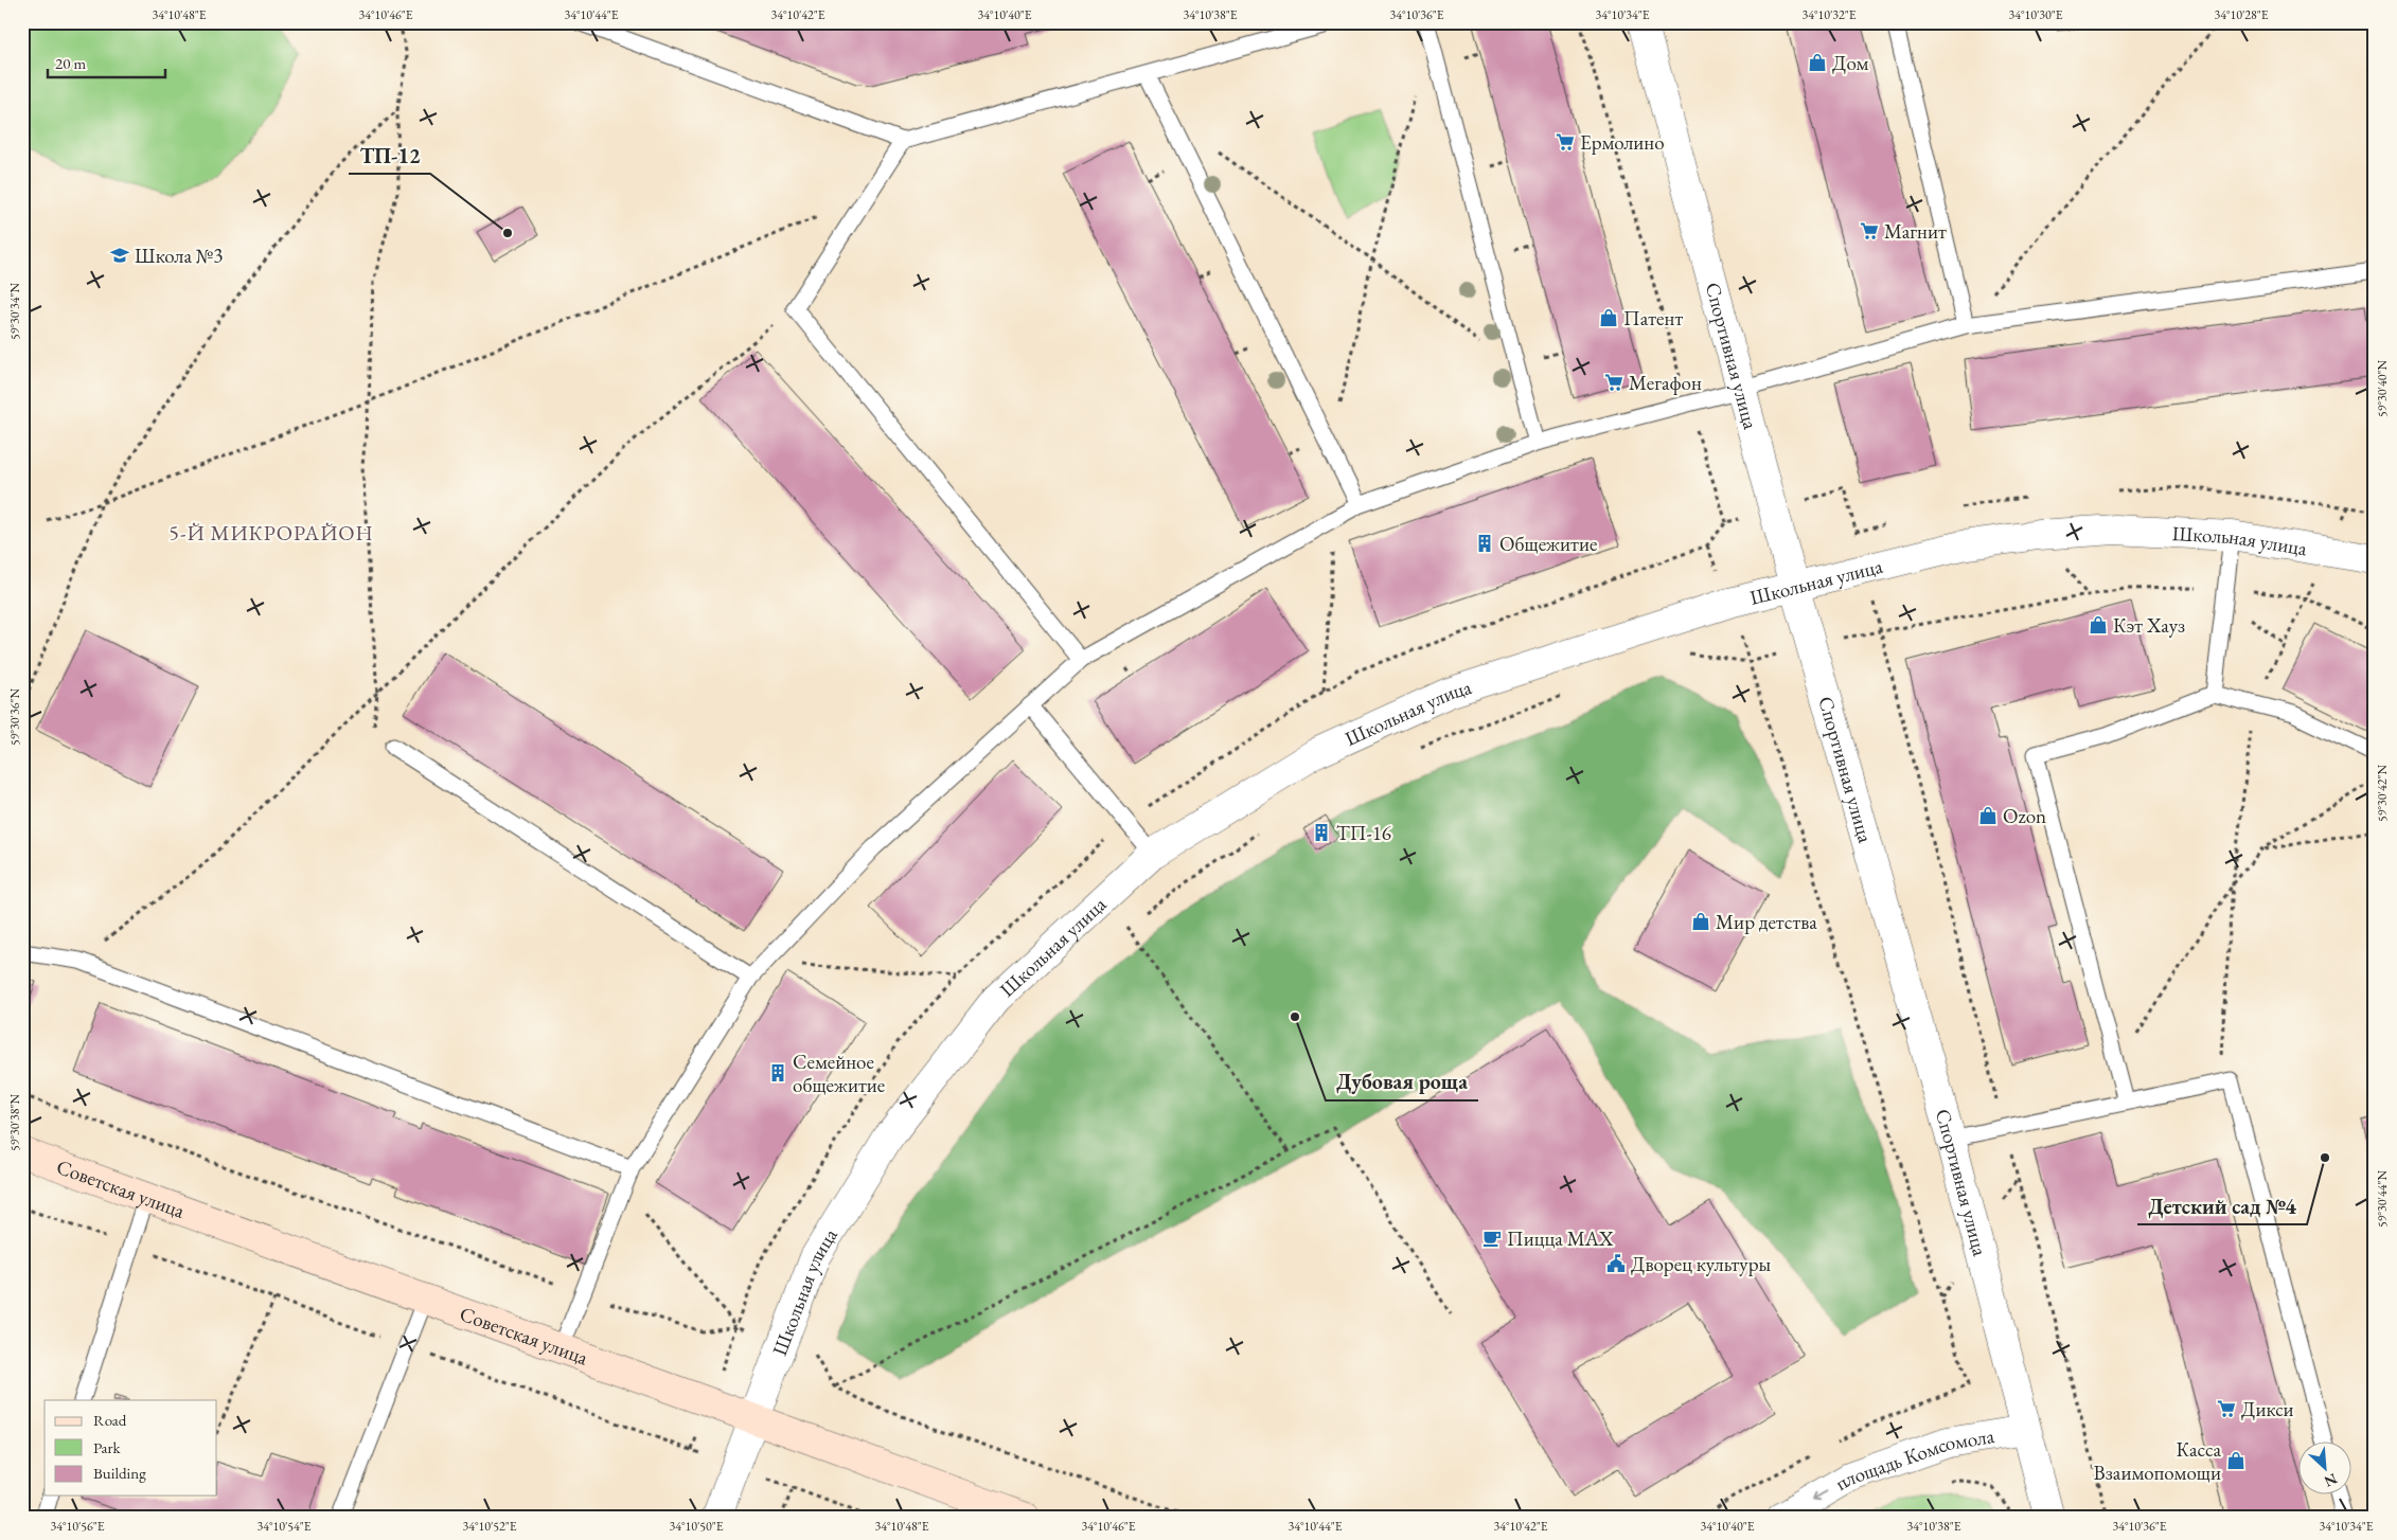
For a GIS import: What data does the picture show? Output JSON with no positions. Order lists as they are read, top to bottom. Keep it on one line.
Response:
{"streets":{"street":["Спортивная улица","Школьная улица","Советская улица","площадь Комсомола"]},"crossings":[["Спортивная улица","Школьная улица"],["Спортивная улица","площадь Комсомола"],["Школьная улица","Советская улица"]],"one_way":["площадь Комсомола"],"districts":["5-Й МИКРОРАЙОН"],"places":{"shop":["Дом","Патент","Кэт Хауз","Ozon","Мир детства","Касса Взаимопомощи"],"supermarket":["Ермолино","Магнит","Мегафон","Дикси"],"other":["ТП-12","Дубовая роща","Детский сад №4"],"school or university":["Школа №3"],"building":["Общежитие","ТП-16","Семейное общежитие"],"cafe":["Пицца MAX"],"public building":["Дворец культуры"]},"legend":["Road","Park","Building"],"scale_bar":"20 m","north":"bottom right","coordinates":["34°10'48\"E","34°10'46\"E","34°10'44\"E","34°10'42\"E","34°10'40\"E","34°10'38\"E","34°10'36\"E","34°10'34\"E","34°10'32\"E","34°10'30\"E","34°10'28\"E","59°30'34\"N","59°30'40\"N","59°30'36\"N","59°30'42\"N","59°30'38\"N","59°30'44\"N","34°10'56\"E","34°10'54\"E","34°10'52\"E","34°10'50\"E"]}
